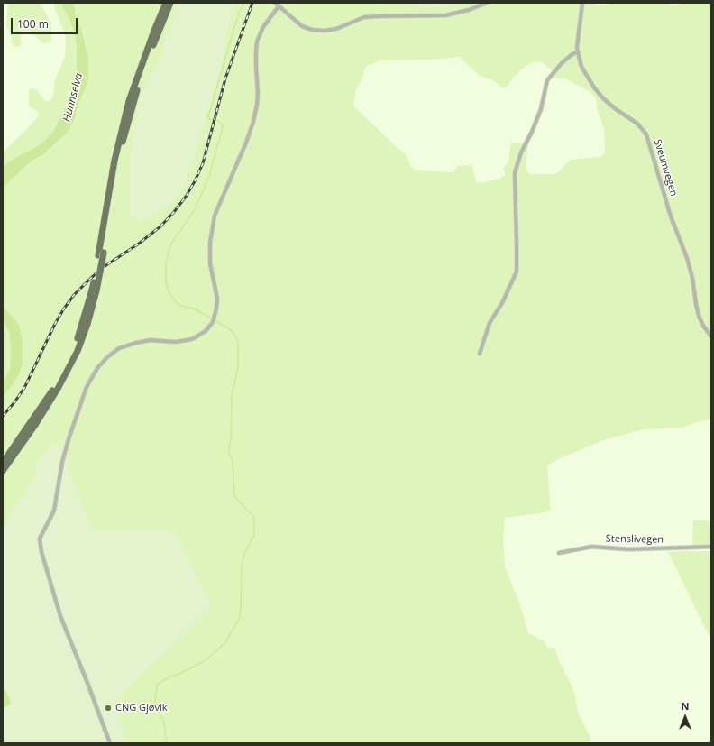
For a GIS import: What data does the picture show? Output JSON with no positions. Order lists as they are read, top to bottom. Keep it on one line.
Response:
{"streets":{"street":["Sveumvegen","Stenslivegen"]},"water":["Hunnselva"],"places":["CNG Gjøvik"],"scale_bar":"100 m","north":"top"}
